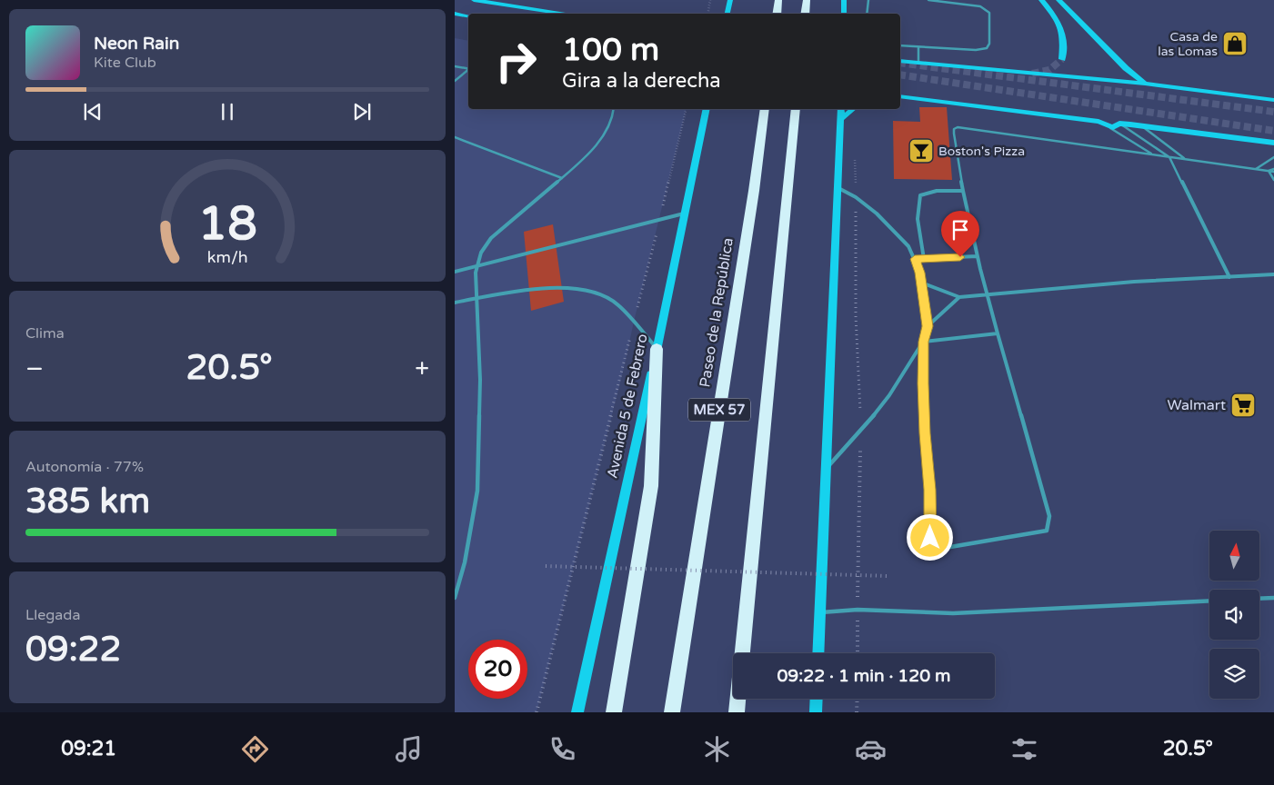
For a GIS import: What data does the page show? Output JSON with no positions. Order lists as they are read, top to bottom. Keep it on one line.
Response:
{"streets":{"highway":["Paseo de la República","MEX 57"],"main road":["Avenida 5 de Febrero"]},"places":{"shop":["Casa de las Lomas"],"bar":["Boston's Pizza"],"supermarket":["Walmart"]},"north":"top","page":{"turn":["100 m","Gira a la derecha"],"song":["Neon Rain","Kite Club"],"tile":["Clima",["Autonomía · 77%","385 km"],["Llegada","09:22"]],"heat":["−","20.5°","+"],"limit":"20","trip":"09:22 · 1 min · 120 m","tabs":["09:21","20.5°"],"gauge":["18","km/h"]}}
